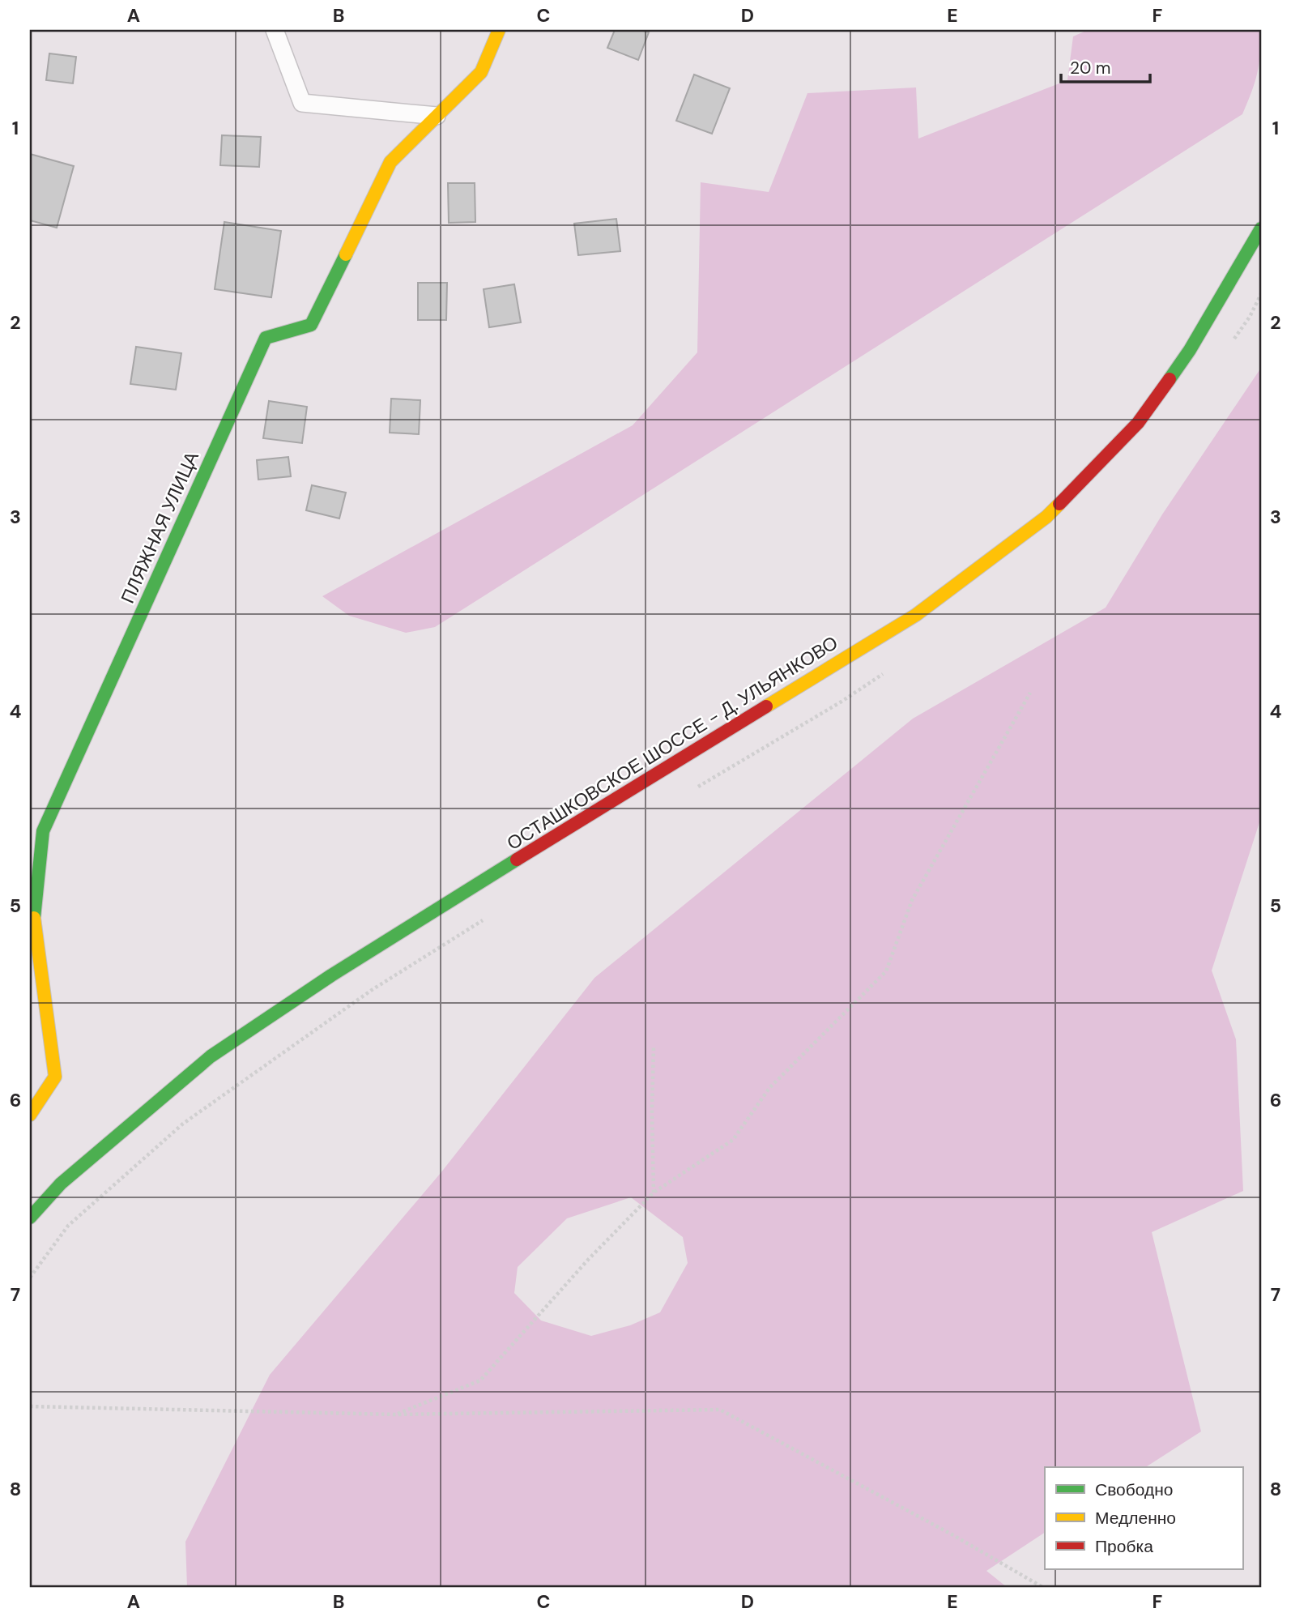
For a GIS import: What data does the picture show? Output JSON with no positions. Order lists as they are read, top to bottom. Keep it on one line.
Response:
{"streets":{"street":["ПЛЯЖНАЯ УЛИЦА","ОСТАШКОВСКОЕ ШОССЕ - Д. УЛЬЯНКОВО"]},"legend":["Свободно","Медленно","Пробка"],"scale_bar":"20 m","grid":{"columns":["A","B","C","D","E","F"],"rows":["1","2","3","4","5","6","7","8"]}}
